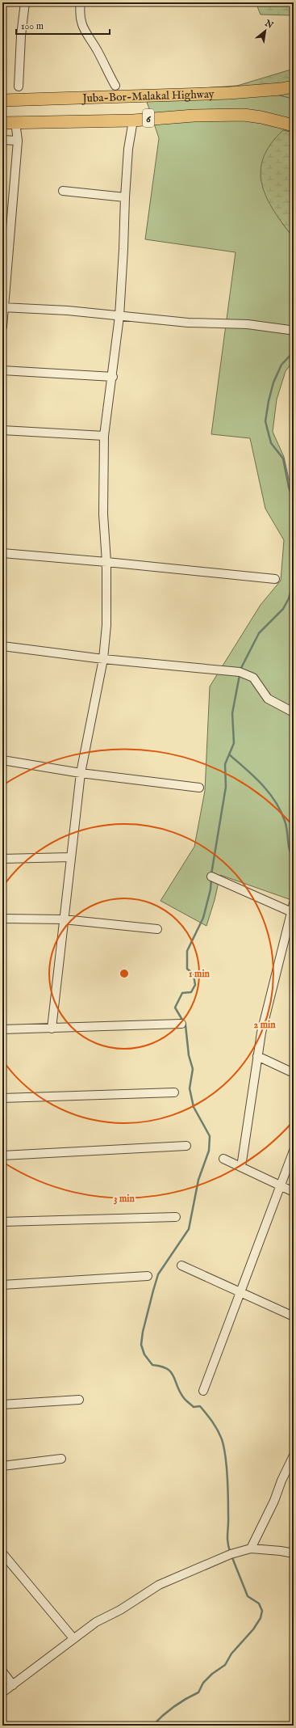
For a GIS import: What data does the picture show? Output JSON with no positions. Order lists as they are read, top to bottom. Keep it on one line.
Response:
{"streets":{"highway":["Juba-Bor-Malakal Highway","6"]},"scale_bar":"100 m","north":"top right","rings":["1 min","2 min","3 min"]}
